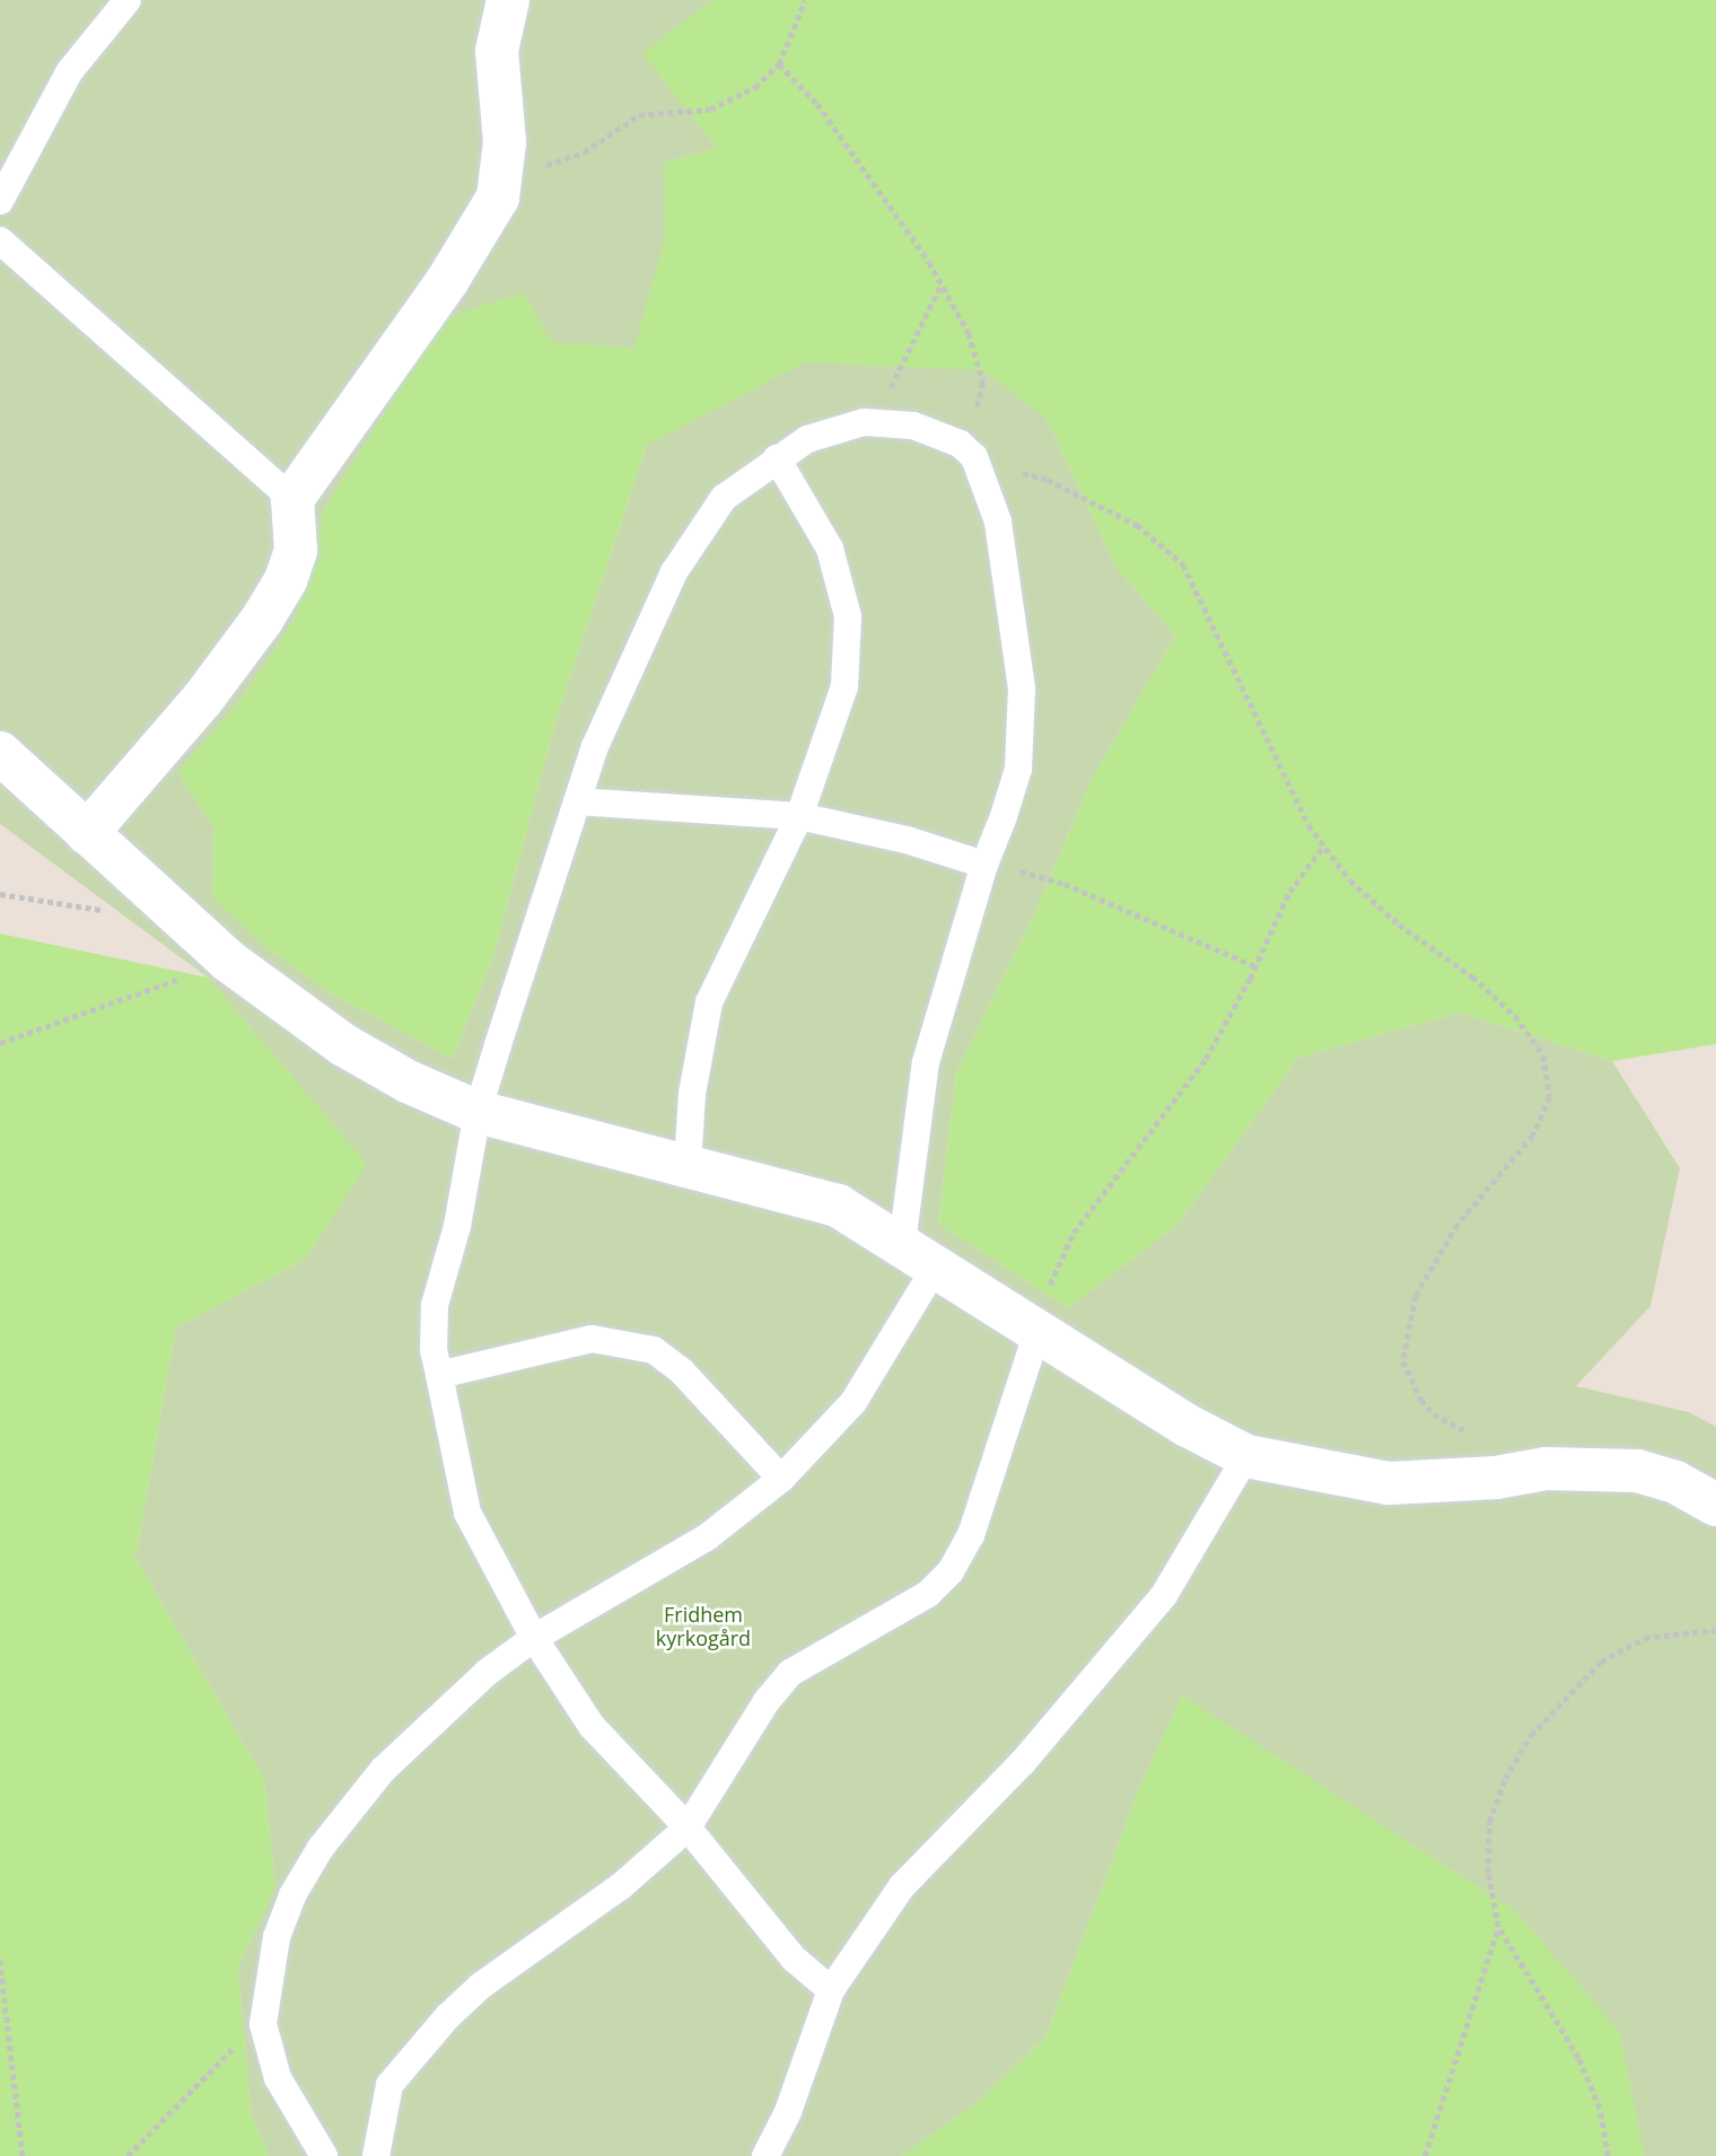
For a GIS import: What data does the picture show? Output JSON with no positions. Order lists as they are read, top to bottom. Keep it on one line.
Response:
{"parks":["Fridhem kyrkogård"]}
